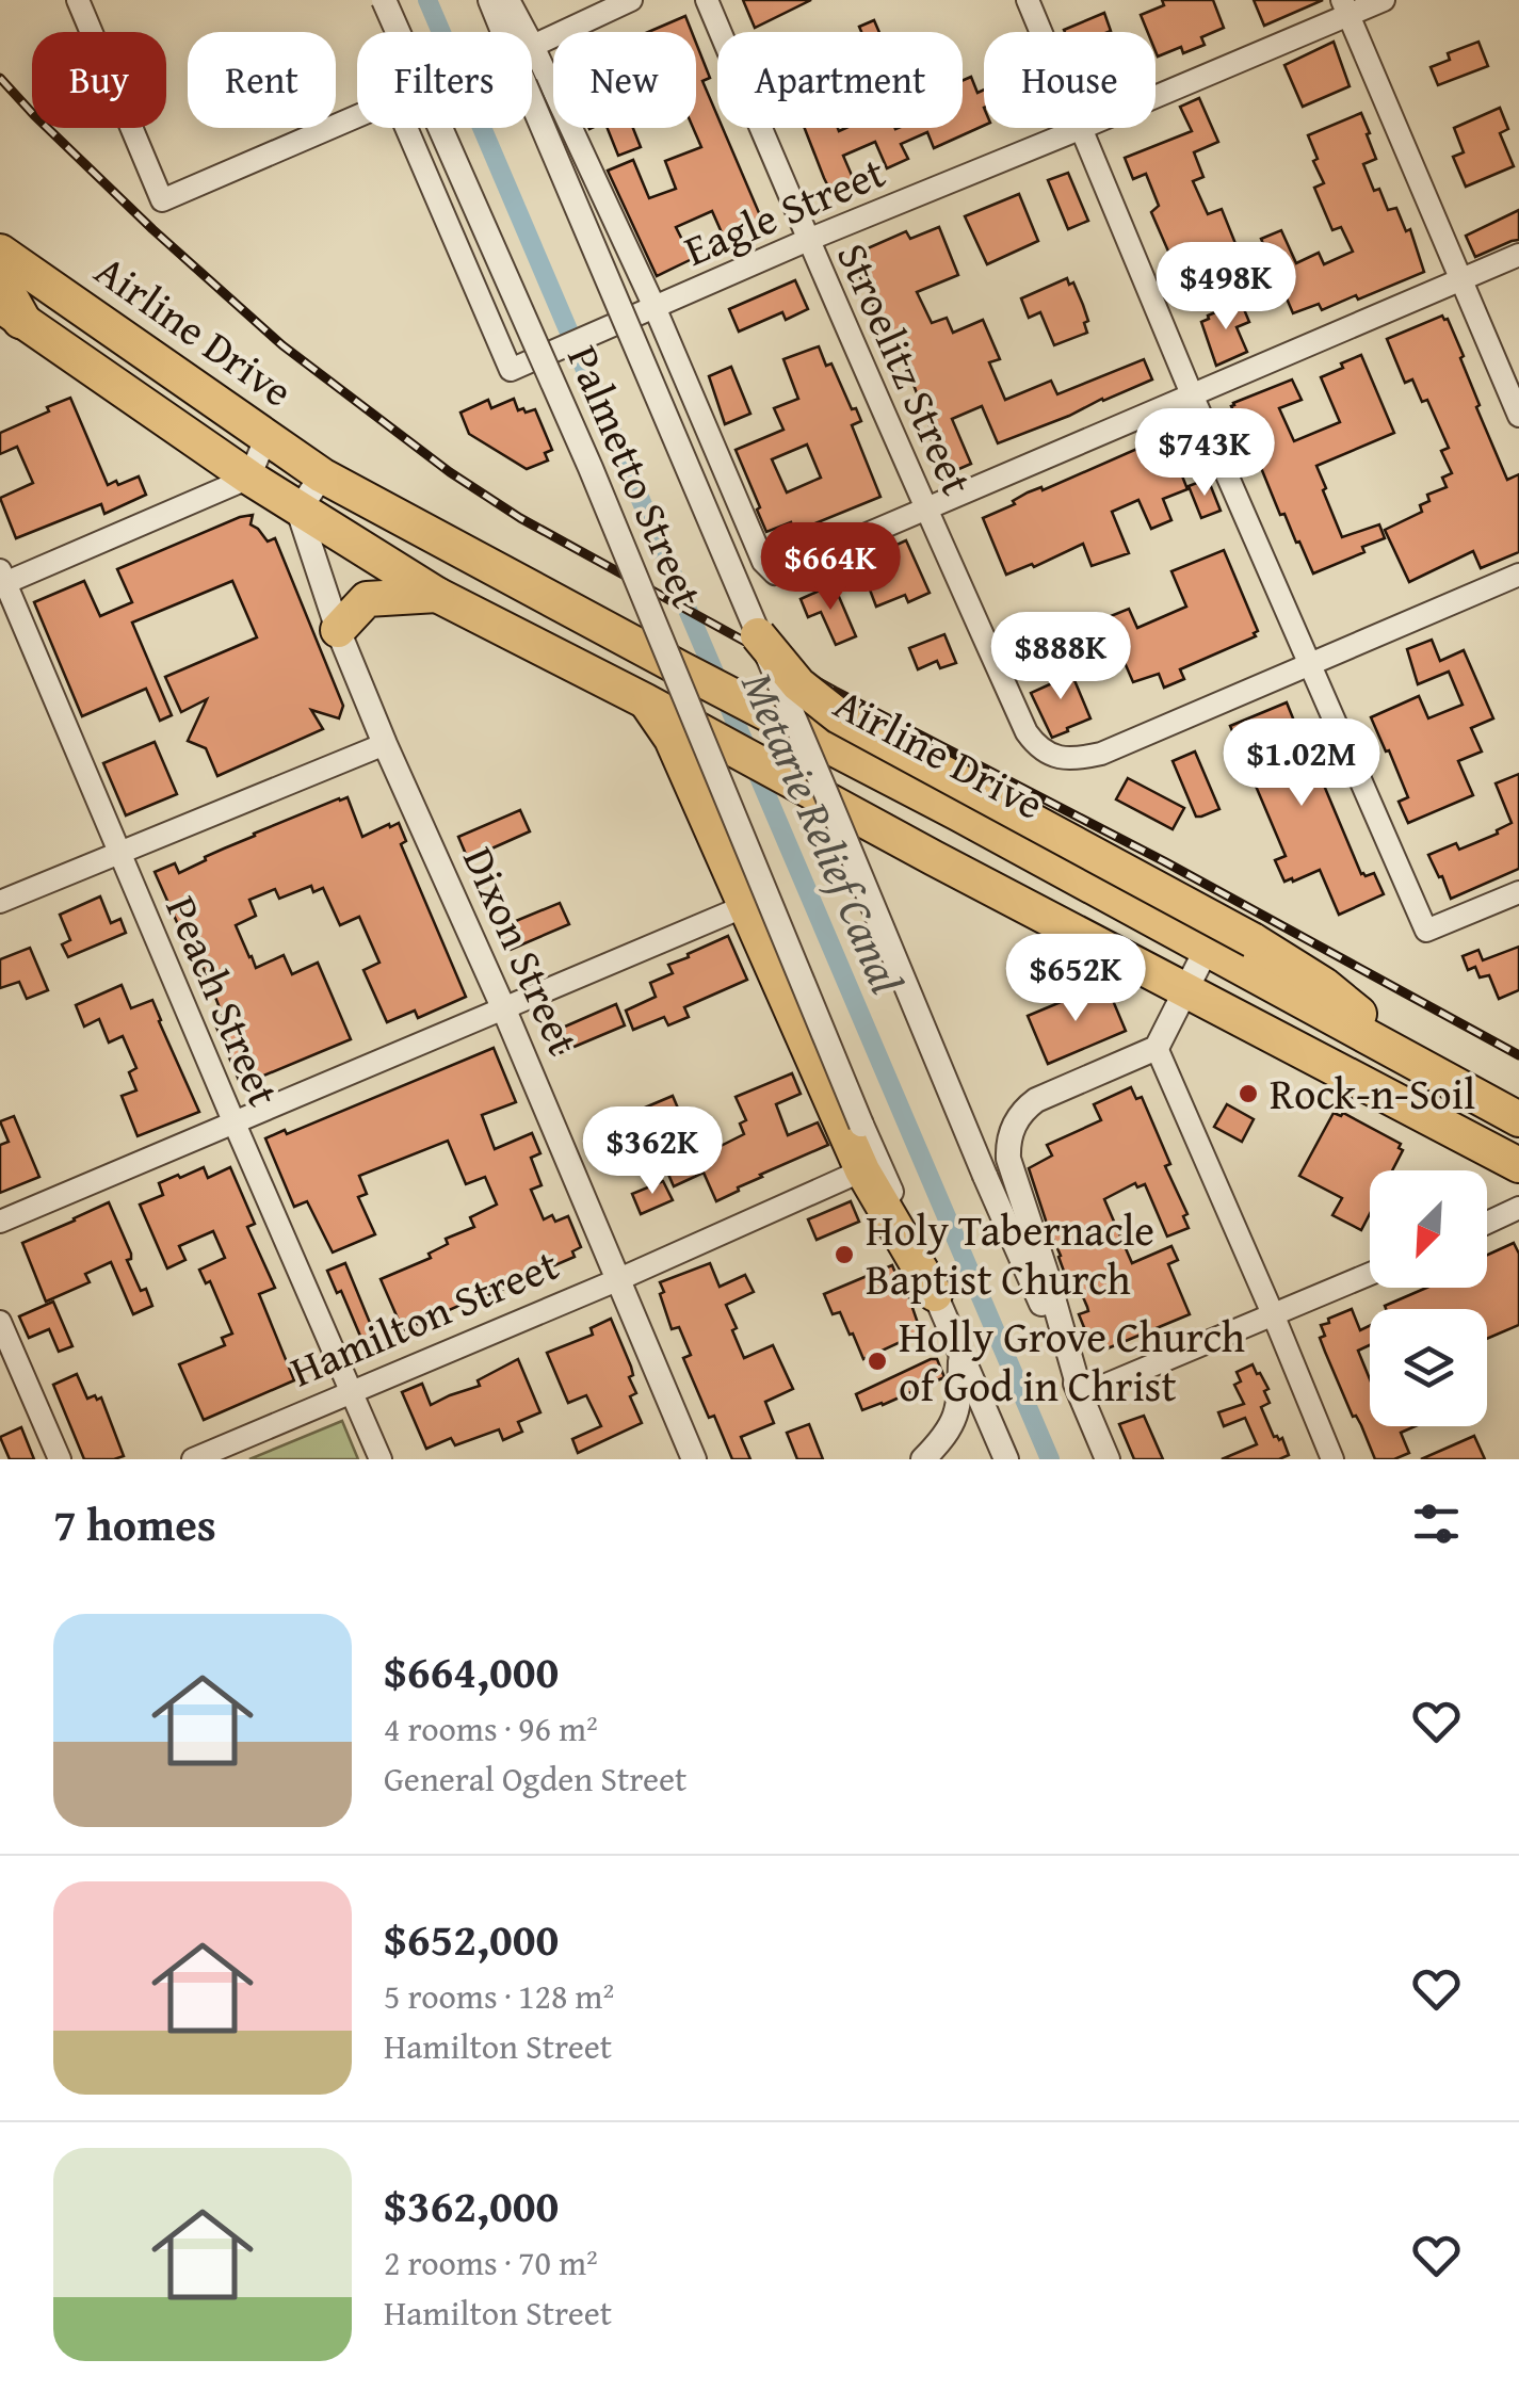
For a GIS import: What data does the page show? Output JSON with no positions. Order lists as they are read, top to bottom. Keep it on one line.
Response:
{"streets":{"highway":["Airline Drive"],"street":["Eagle Street","Stroelitz Street","Palmetto Street","Dixon Street","Peach Street","Hamilton Street"]},"crossings":[["Eagle Street","Stroelitz Street"],["Eagle Street","Palmetto Street"],["Airline Drive","Dixon Street"],["Stroelitz Street","Palmetto Street"],["Dixon Street","Hamilton Street"],["Peach Street","Hamilton Street"]],"water":["Metarie Relief Canal"],"places":["Rock-n-Soil","Holy Tabernacle Baptist Church","Holly Grove Church of God in Christ"],"north":"bottom left","page":{"chip":["Buy","Rent","Filters","New","Apartment","House"],"price":["$498K","$743K","$664K","$888K","$1.02M","$652K","$362K"],"heading":"7 homes","list":[{"name":"$664,000","note":"4 rooms · 96 m² · General Ogden Street"},{"name":"$652,000","note":"5 rooms · 128 m² · Hamilton Street"},{"name":"$362,000","note":"2 rooms · 70 m² · Hamilton Street"}]}}
